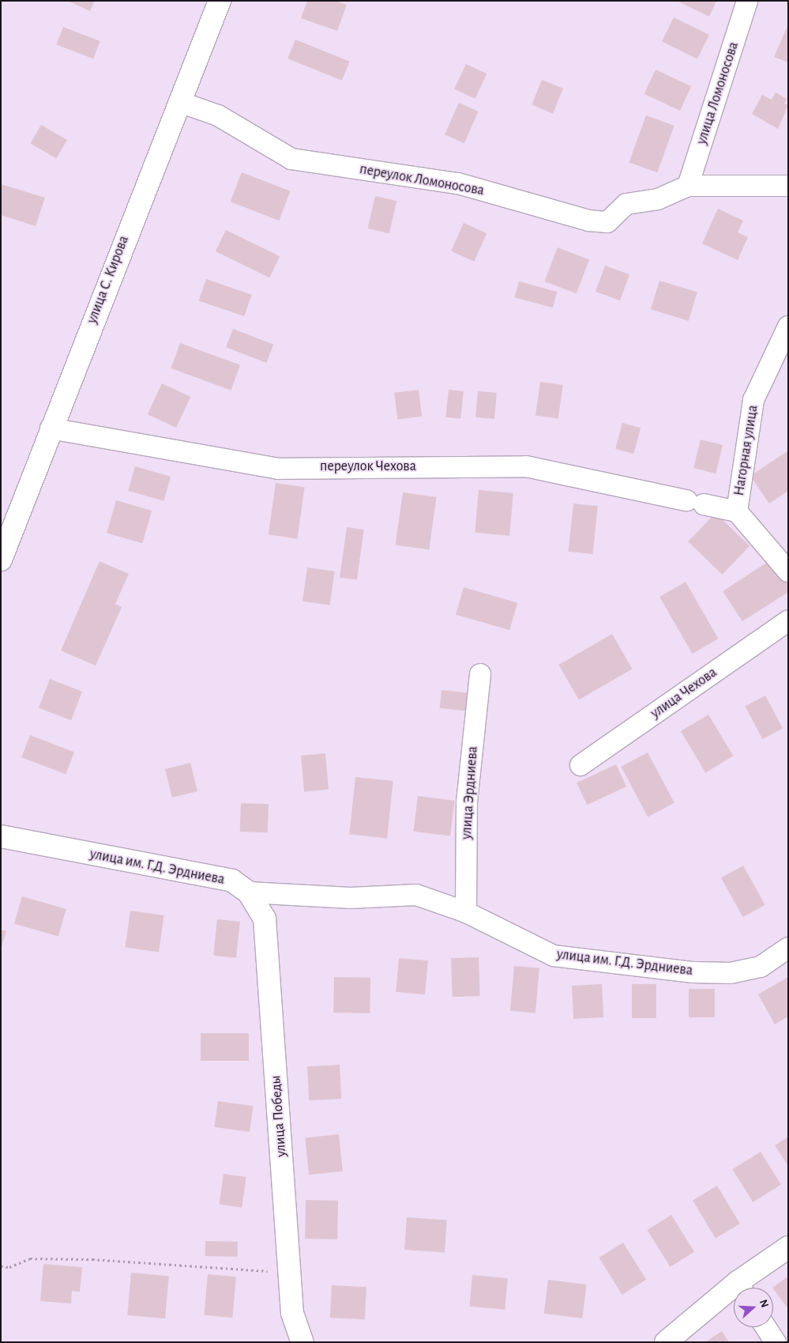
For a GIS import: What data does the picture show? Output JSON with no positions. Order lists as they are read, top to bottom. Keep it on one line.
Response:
{"streets":{"street":["улица Ломоносова","переулок Ломоносова","улица С. Кирова","Нагорная улица","переулок Чехова","улица Чехова","улица Эрдниева","улица им. Г.Д. Эрдниева","улица Победы"]},"crossings":[["улица Ломоносова","переулок Ломоносова"],["переулок Ломоносова","улица С. Кирова"],["улица С. Кирова","переулок Чехова"],["Нагорная улица","переулок Чехова"],["улица Эрдниева","улица им. Г.Д. Эрдниева"],["улица им. Г.Д. Эрдниева","улица Победы"]],"north":"right"}
